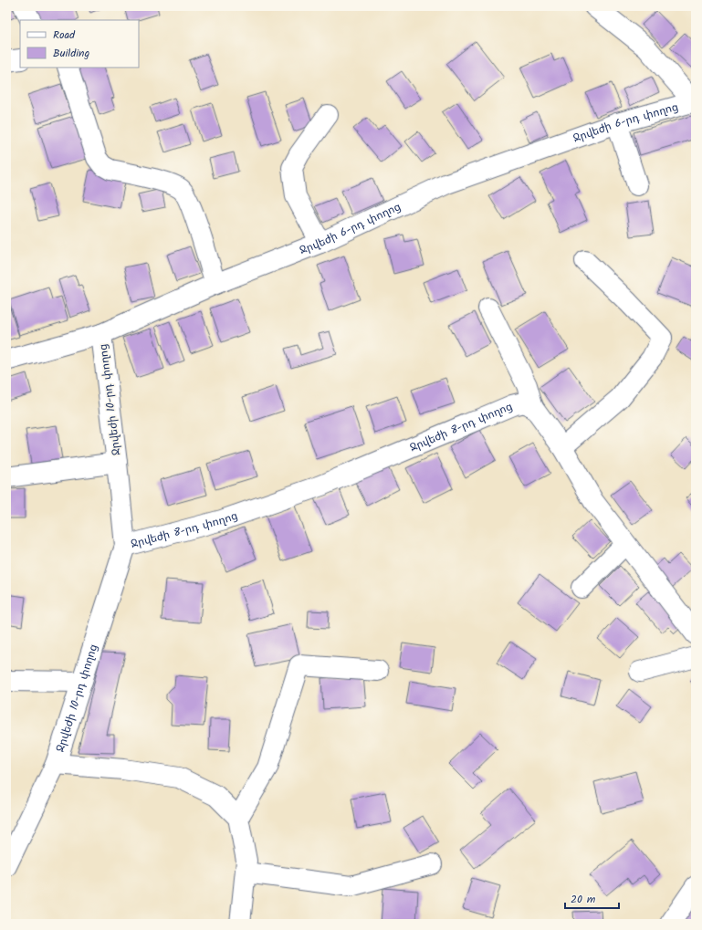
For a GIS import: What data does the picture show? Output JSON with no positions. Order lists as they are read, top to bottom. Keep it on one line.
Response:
{"streets":{"street":["Ջրվեժի 6-րդ փողոց","Ջրվեժի 10-րդ փողոց","Ջրվեժի 8-րդ փողոց"]},"crossings":[["Ջրվեժի 6-րդ փողոց","Ջրվեժի 10-րդ փողոց"],["Ջրվեժի 10-րդ փողոց","Ջրվեժի 8-րդ փողոց"]],"legend":["Road","Building"],"scale_bar":"20 m"}
